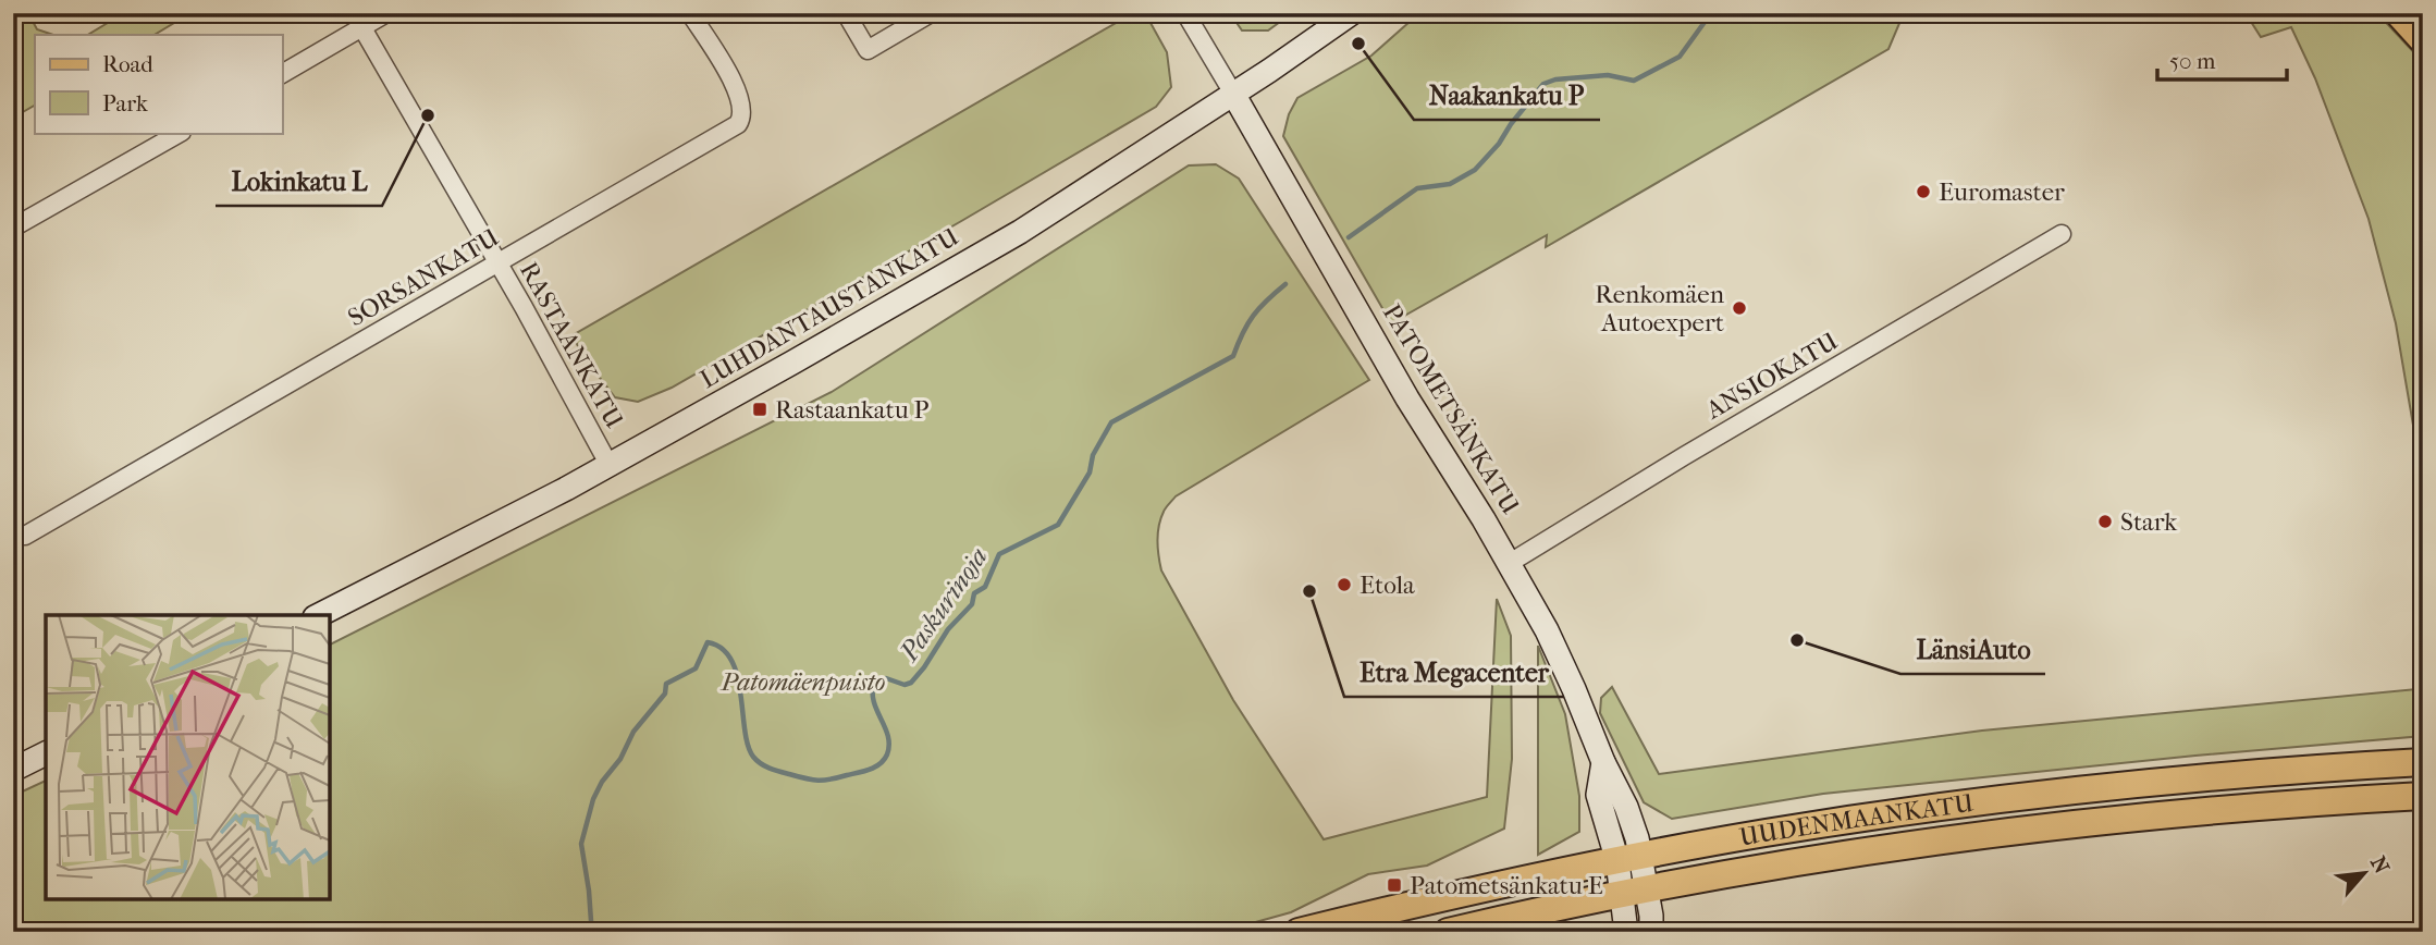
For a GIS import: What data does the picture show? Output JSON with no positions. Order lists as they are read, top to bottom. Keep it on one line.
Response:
{"streets":{"main road":["UUDENMAANKATU"],"street":["SORSANKATU","LUHDANTAUSTANKATU","RASTAANKATU","ANSIOKATU","PATOMETSÄNKATU"]},"crossings":[["SORSANKATU","RASTAANKATU"],["LUHDANTAUSTANKATU","RASTAANKATU"],["LUHDANTAUSTANKATU","PATOMETSÄNKATU"],["ANSIOKATU","PATOMETSÄNKATU"],["PATOMETSÄNKATU","UUDENMAANKATU"]],"water":["Paskurinoja"],"parks":["Patomäenpuisto"],"places":{"other":["Naakankatu P","Lokinkatu L","Euromaster","Renkomäen Autoexpert","Stark","Etola","Etra Megacenter","LänsiAuto"],"transit":["Rastaankatu P","Patometsänkatu E"]},"legend":["Road","Park"],"scale_bar":"50 m","north":"top right"}
